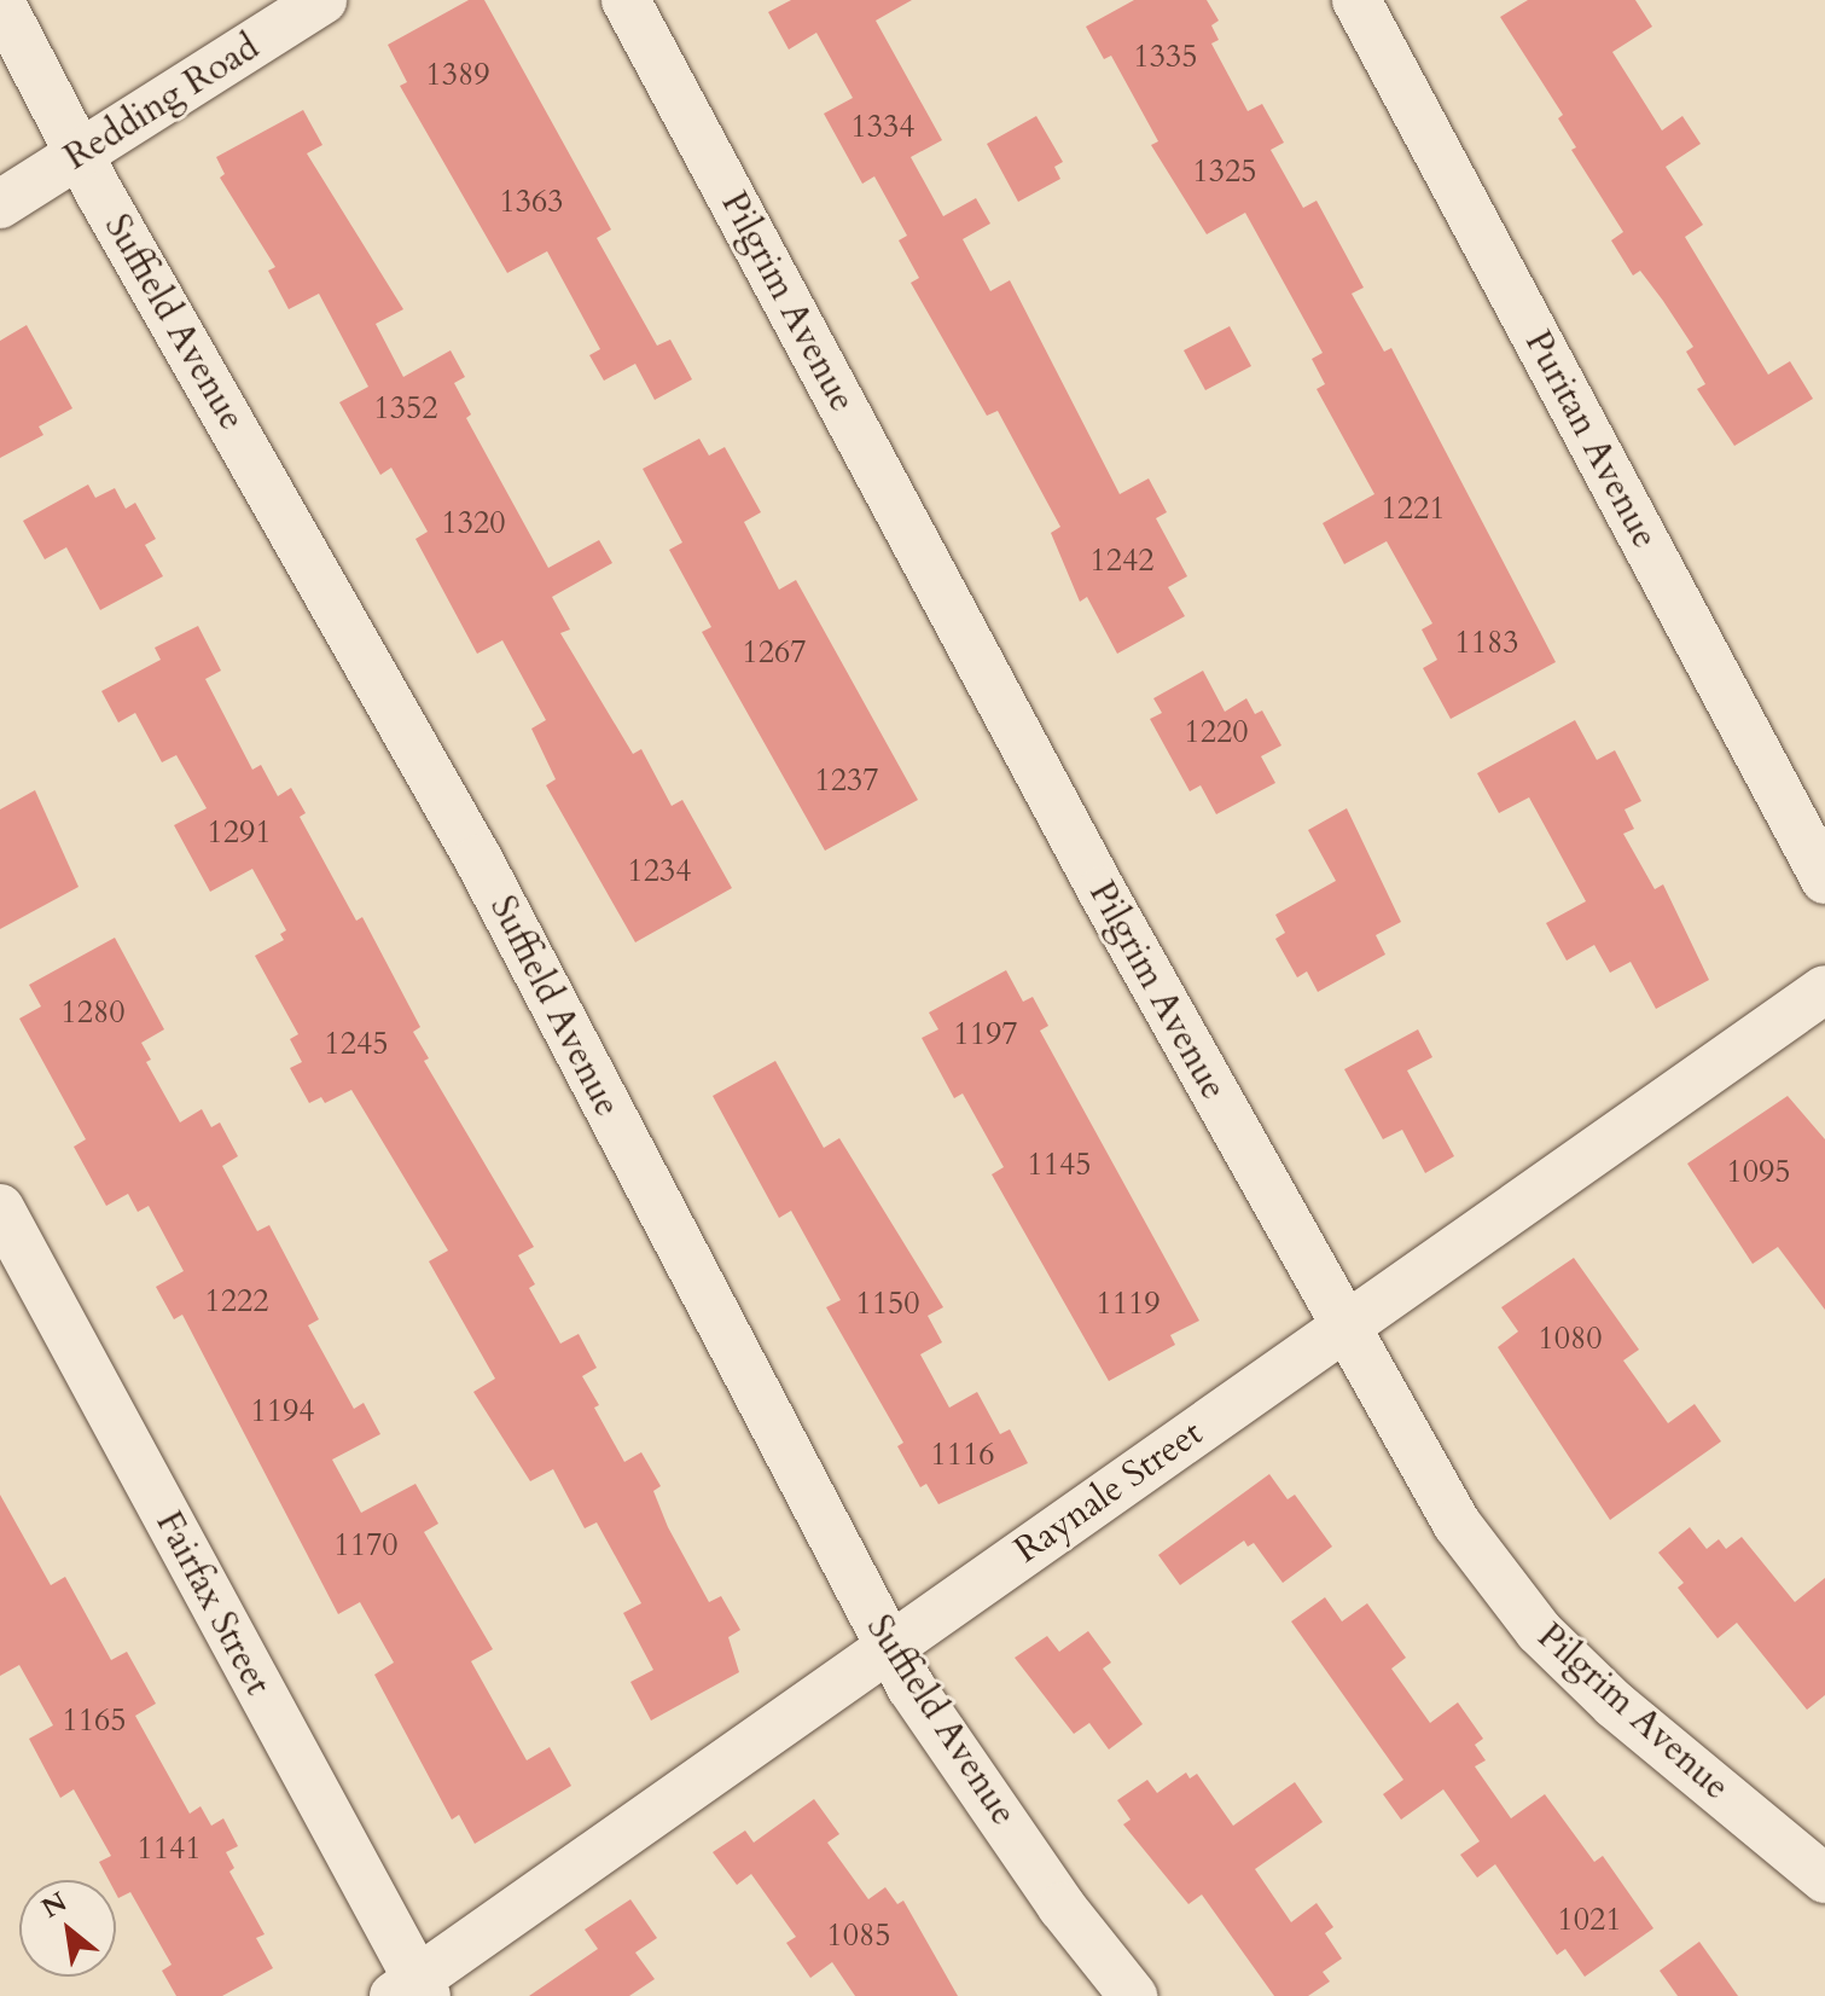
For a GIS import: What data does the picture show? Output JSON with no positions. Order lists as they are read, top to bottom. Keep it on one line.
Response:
{"streets":{"street":["Redding Road","Pilgrim Avenue","Suffield Avenue","Puritan Avenue","Raynale Street","Fairfax Street"]},"crossings":[["Redding Road","Suffield Avenue"],["Pilgrim Avenue","Raynale Street"],["Suffield Avenue","Raynale Street"],["Raynale Street","Fairfax Street"]],"house_numbers":["1335","1389","1334","1325","1363","1352","1221","1320","1242","1183","1267","1220","1237","1291","1234","1280","1197","1245","1145","1095","1222","1150","1119","1080","1194","1116","1170","1165","1141","1021","1085"],"north":"top left"}
